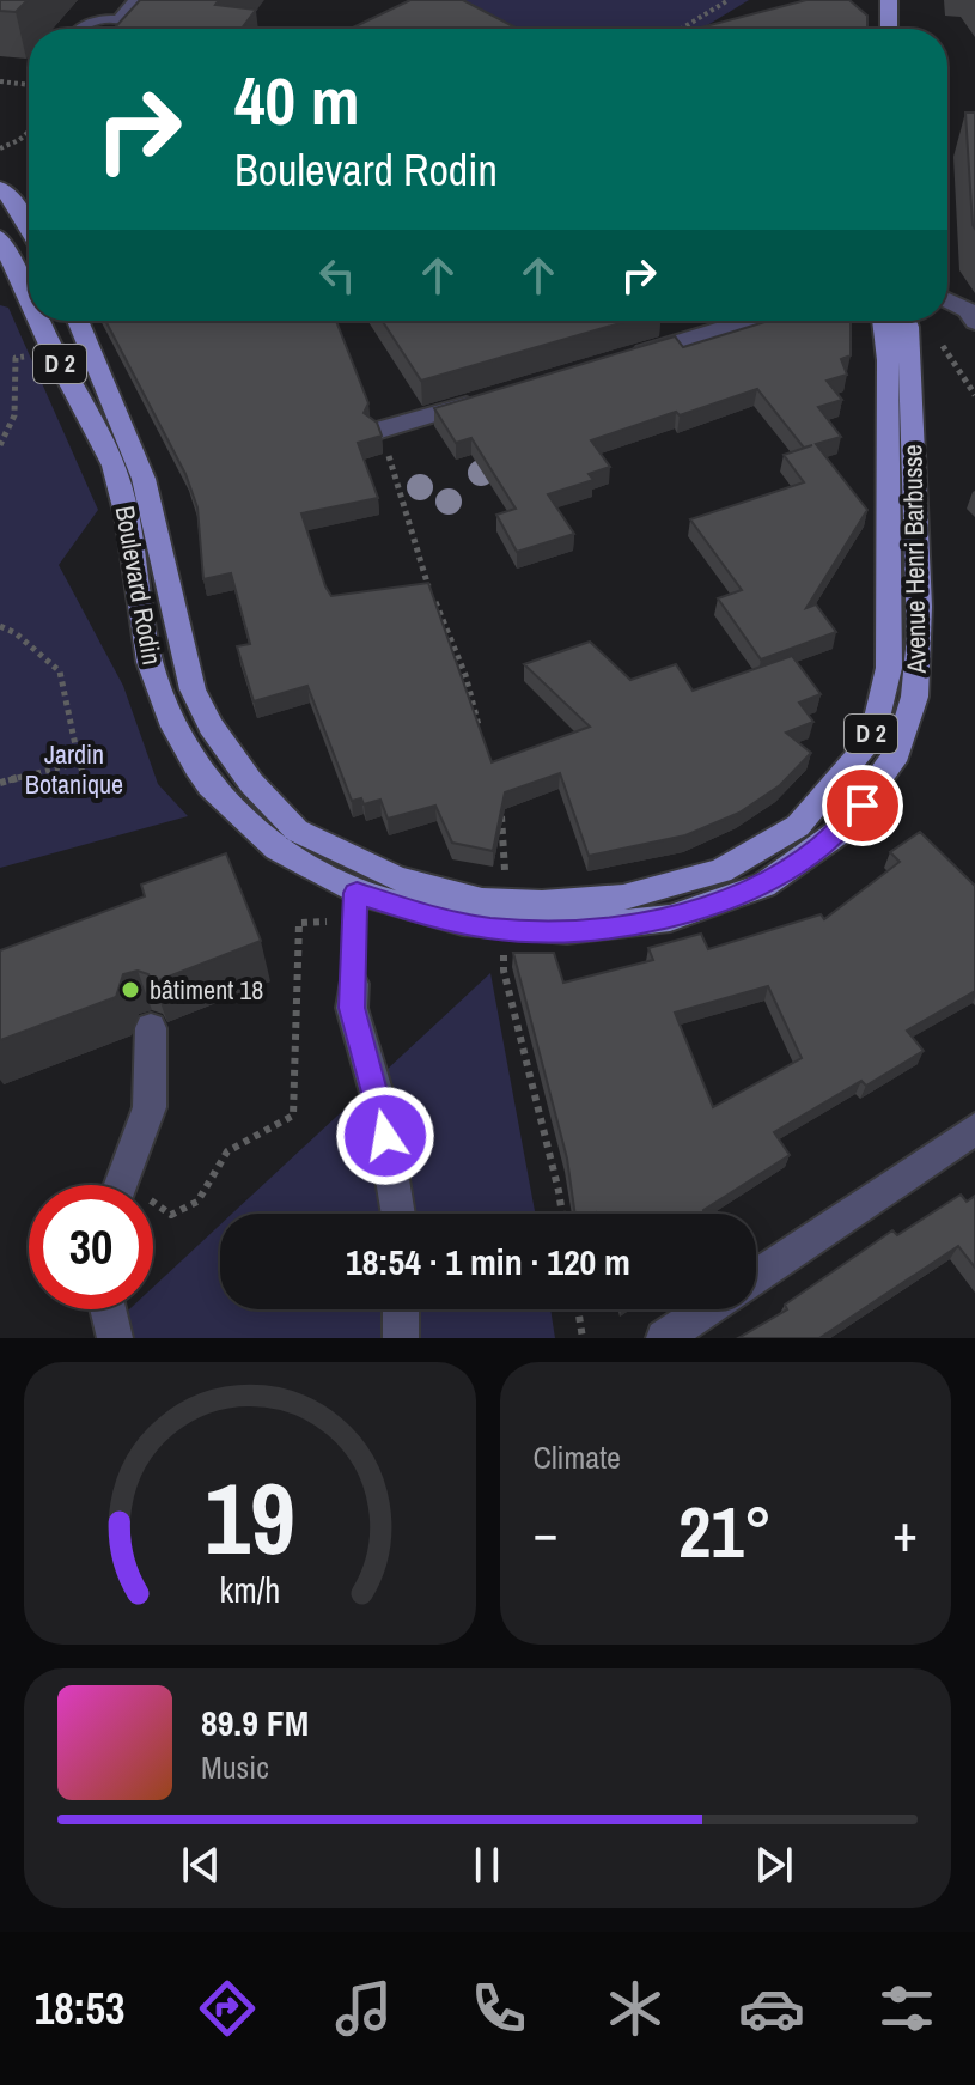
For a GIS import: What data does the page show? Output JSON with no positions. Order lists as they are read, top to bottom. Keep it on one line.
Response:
{"streets":{"main road":["D 2","Avenue Henri Barbusse","Boulevard Rodin"]},"crossings":[["Avenue Henri Barbusse","Boulevard Rodin"]],"parks":["Jardin Botanique"],"places":["bâtiment 18"],"page":{"turn":["40 m","Boulevard Rodin"],"limit":"30","trip":"18:54 · 1 min · 120 m","tile":"Climate","heat":["−","21°","+"],"song":["89.9 FM","Music"],"tabs":"18:53","gauge":["19","km/h"]}}
